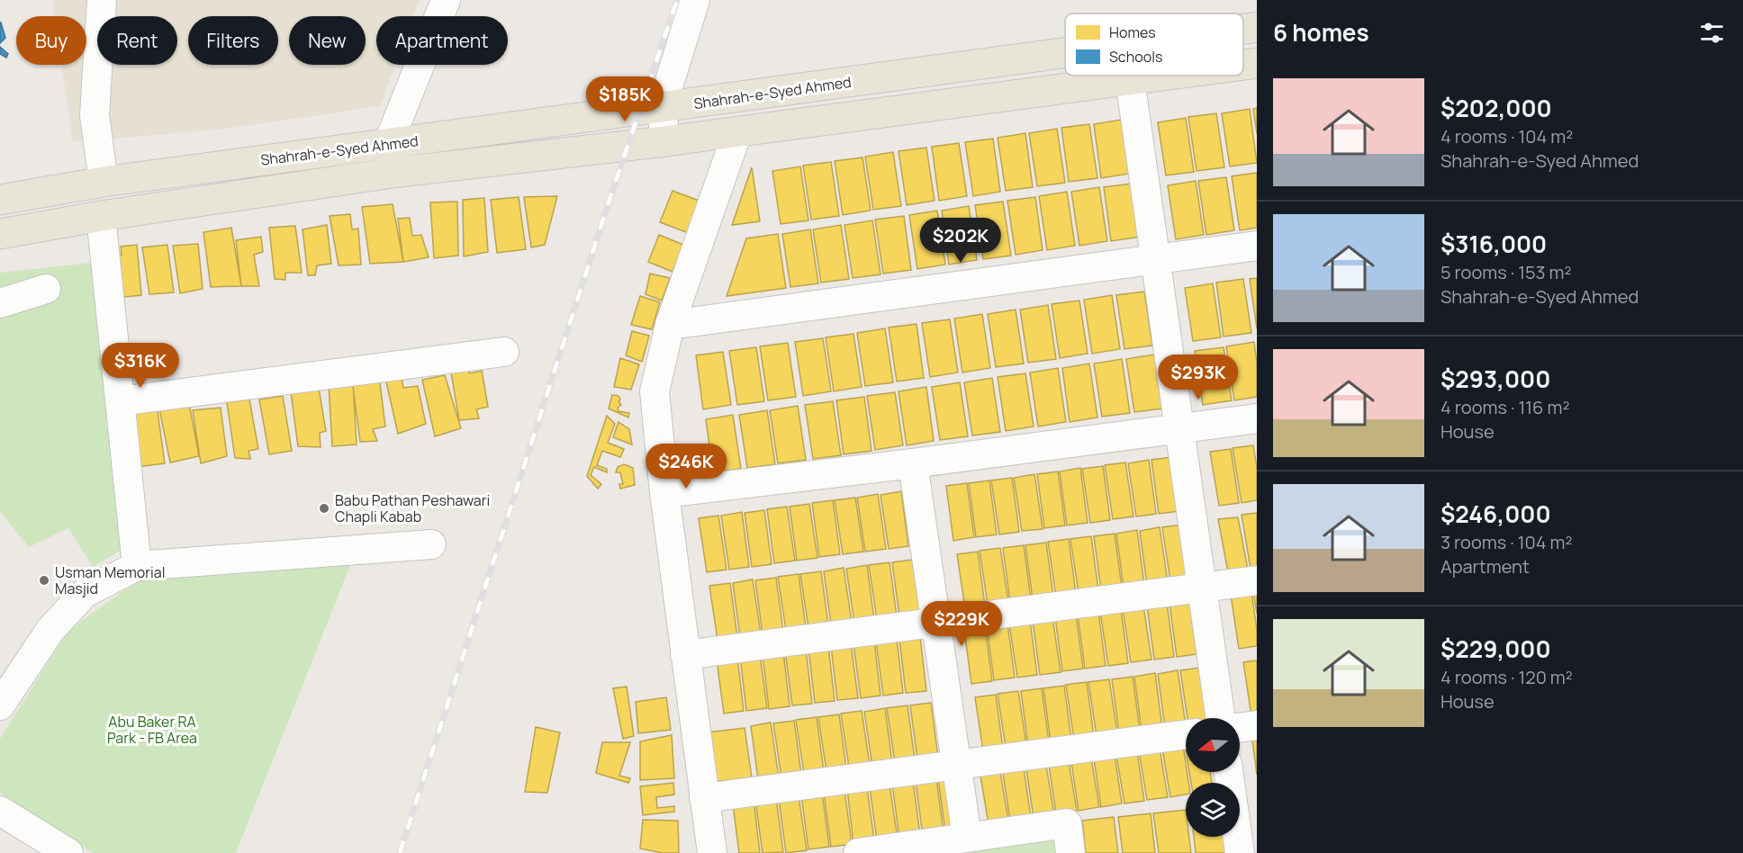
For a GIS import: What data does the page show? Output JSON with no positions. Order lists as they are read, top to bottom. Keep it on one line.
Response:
{"streets":{"main road":["Shahrah-e-Syed Ahmed"]},"parks":["Abu Baker RA Park - FB Area"],"places":["Babu Pathan Peshawari Chapli Kabab","Usman Memorial Masjid"],"legend":["Homes","Schools"],"north":"left","page":{"heading":"6 homes","chip":["Buy","Rent","Filters","New","Apartment"],"list":[{"name":"$202,000","note":"4 rooms · 104 m² · Shahrah-e-Syed Ahmed"},{"name":"$316,000","note":"5 rooms · 153 m² · Shahrah-e-Syed Ahmed"},{"name":"$293,000","note":"4 rooms · 116 m² · House"},{"name":"$246,000","note":"3 rooms · 104 m² · Apartment"},{"name":"$229,000","note":"4 rooms · 120 m² · House"}],"price":["$185K","$202K","$316K","$293K","$246K","$229K"]}}
